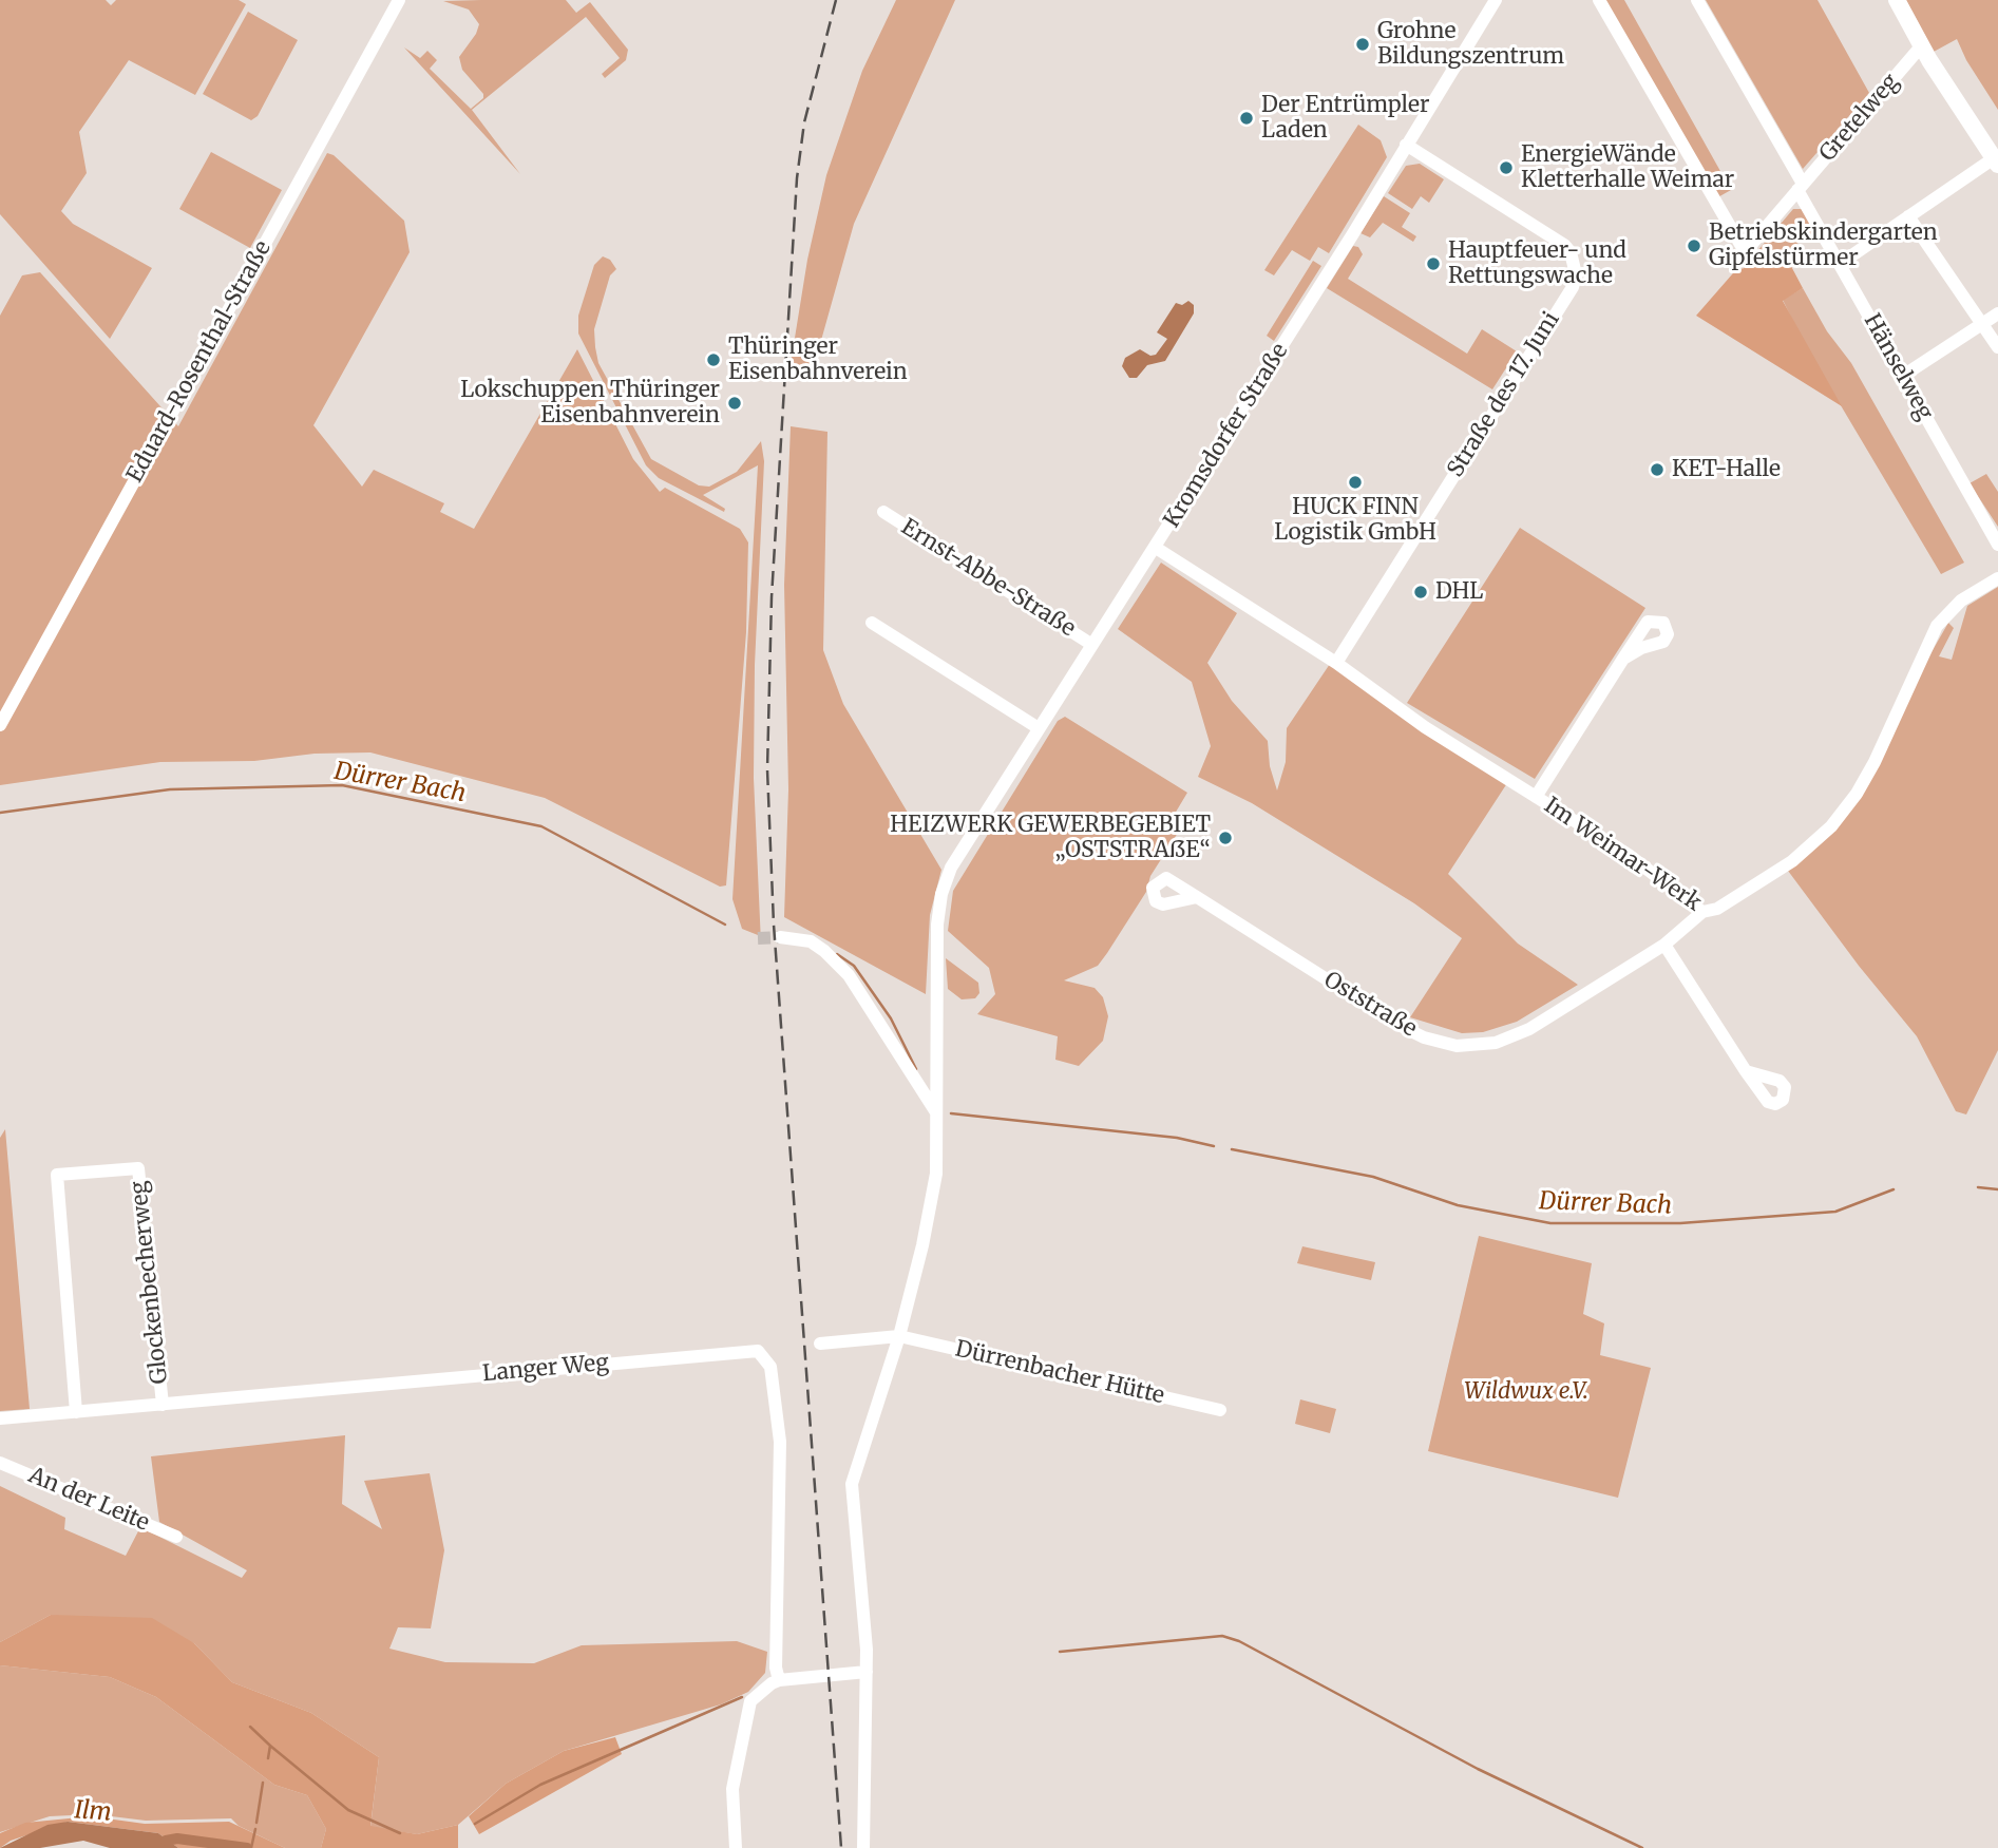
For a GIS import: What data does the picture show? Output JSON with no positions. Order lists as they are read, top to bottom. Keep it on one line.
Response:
{"streets":{"street":["Gretelweg","Eduard-Rosenthal-Straße","Hänselweg","Straße des 17. Juni","Kromsdorfer Straße","Ernst-Abbe-Straße","Im Weimar-Werk","Oststraße","Glockenbecherweg","Langer Weg","Dürrenbacher Hütte","An der Leite"]},"crossings":[["Gretelweg","Hänselweg"],["Straße des 17. Juni","Kromsdorfer Straße"],["Straße des 17. Juni","Im Weimar-Werk"],["Kromsdorfer Straße","Ernst-Abbe-Straße"],["Kromsdorfer Straße","Im Weimar-Werk"],["Im Weimar-Werk","Oststraße"],["Glockenbecherweg","Langer Weg"]],"water":["Dürrer Bach","Ilm"],"parks":["Wildwux e.V."],"places":["Grohne Bildungszentrum","Der Entrümpler Laden","EnergieWände Kletterhalle Weimar","Betriebskindergarten Gipfelstürmer","Hauptfeuer- und Rettungswache","Thüringer Eisenbahnverein","Lokschuppen Thüringer Eisenbahnverein","KET-Halle","HUCK FINN Logistik GmbH","DHL","HEIZWERK GEWERBEGEBIET „OSTSTRAßE“"]}
